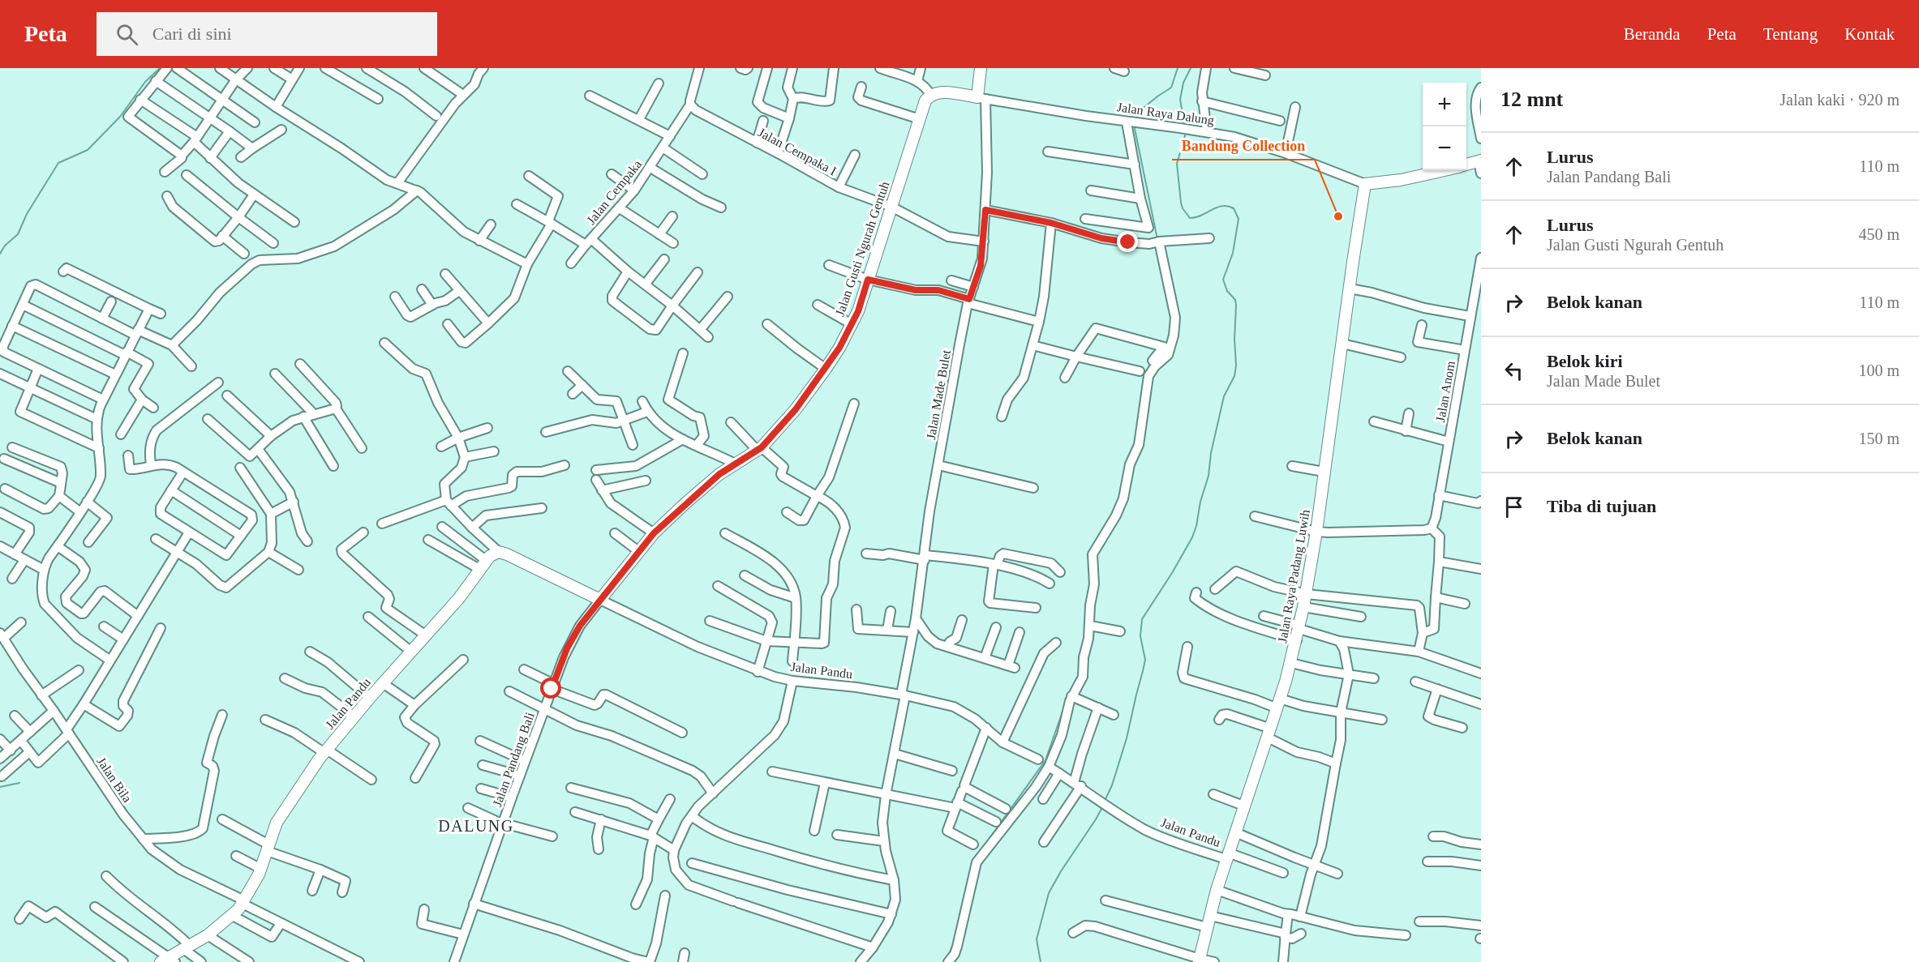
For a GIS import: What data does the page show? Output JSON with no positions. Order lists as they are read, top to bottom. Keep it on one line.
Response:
{"streets":{"main road":["Jalan Raya Dalung","Jalan Gusti Ngurah Gentuh","Jalan Raya Padang Luwih","Jalan Pandu"],"street":["Jalan Cempaka I","Jalan Cempaka","Jalan Anom","Jalan Made Bulet","Jalan Pandang Bali","Jalan Bila"]},"crossings":[["Jalan Raya Dalung","Jalan Made Bulet"],["Jalan Raya Dalung","Jalan Raya Padang Luwih"],["Jalan Cempaka I","Jalan Cempaka"],["Jalan Cempaka I","Jalan Gusti Ngurah Gentuh"],["Jalan Cempaka I","Jalan Made Bulet"],["Jalan Gusti Ngurah Gentuh","Jalan Pandu"],["Jalan Gusti Ngurah Gentuh","Jalan Pandang Bali"],["Jalan Made Bulet","Jalan Pandu"],["Jalan Raya Padang Luwih","Jalan Pandu"],["Jalan Pandu","Jalan Pandang Bali"],["Jalan Pandu","Jalan Bila"]],"districts":["DALUNG"],"places":["Bandung Collection"],"page":{"header":"Peta","search":"Cari di sini","nav":["Beranda","Peta","Tentang","Kontak"],"heading":["12 mnt","Jalan kaki · 920 m"],"map_buttons":["+","−"],"list":[["Lurus","Jalan Pandang Bali","110 m"],["Lurus","Jalan Gusti Ngurah Gentuh","450 m"],["Belok kanan","110 m"],["Belok kiri","Jalan Made Bulet","100 m"],["Belok kanan","150 m"],"Tiba di tujuan"]}}
